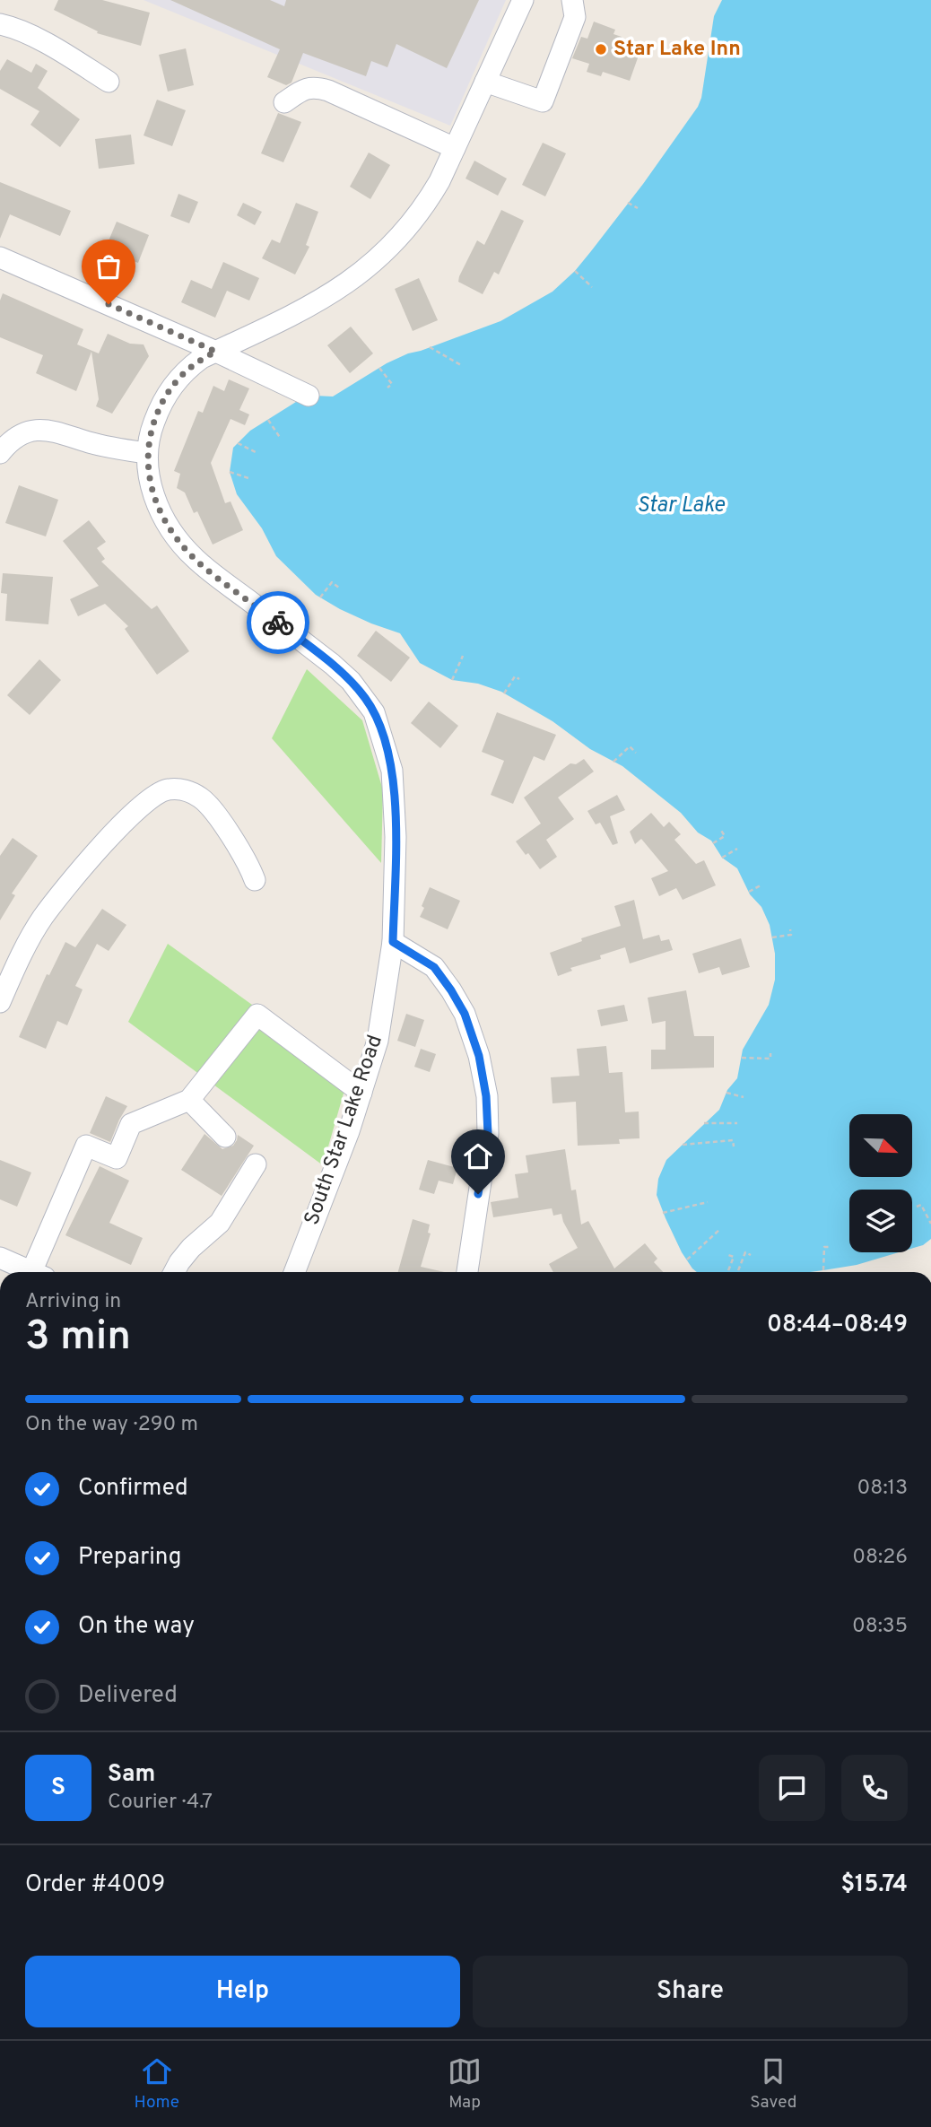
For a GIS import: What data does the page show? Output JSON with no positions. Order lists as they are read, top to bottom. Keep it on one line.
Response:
{"streets":{"street":["South Star Lake Road"]},"water":["Star Lake"],"places":["Star Lake Inn"],"north":"bottom right","page":{"heading":["3 min","Arriving in","08:44–08:49"],"panel":["Sam","Courier · 4.7","Order #4009","$15.74"],"bar":"On the way · 290 m","list":[["Confirmed","08:13"],["Preparing","08:26"],["On the way","08:35"],"Delivered"],"round":"S","buttons":["Help","Share"],"tabs":["Home","Map","Saved"]}}
